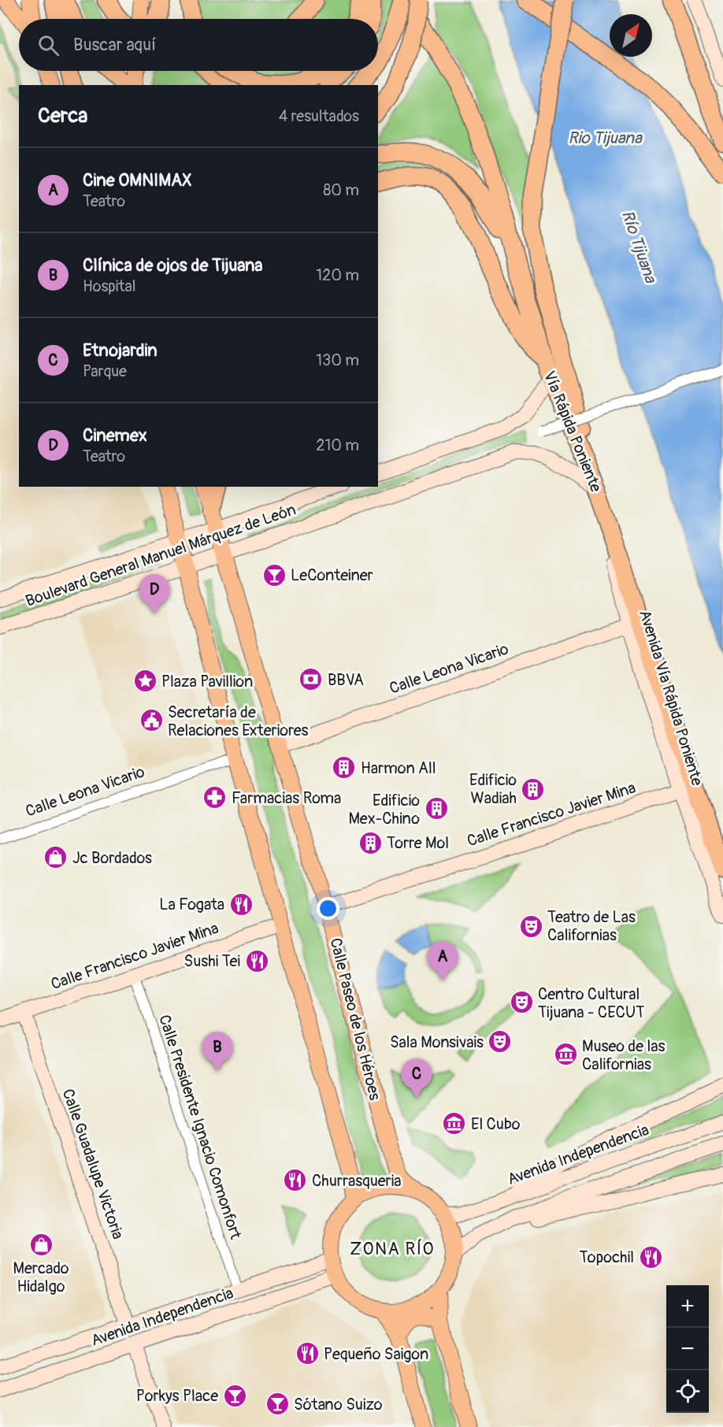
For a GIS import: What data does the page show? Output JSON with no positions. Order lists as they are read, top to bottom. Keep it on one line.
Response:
{"streets":{"highway":["Vía Rápida Poniente"],"main road":["Calle Paseo de los Héroes"],"street":["Boulevard General Manuel Márquez de León","Calle Leona Vicario","Avenida Vía Rápida Poniente","Calle Francisco Javier Mina","Calle Presidente Ignacio Comonfort","Avenida Independencia","Calle Guadalupe Victoria"]},"crossings":[["Vía Rápida Poniente","Boulevard General Manuel Márquez de León"],["Vía Rápida Poniente","Avenida Vía Rápida Poniente"],["Boulevard General Manuel Márquez de León","Avenida Vía Rápida Poniente"],["Boulevard General Manuel Márquez de León","Calle Paseo de los Héroes"],["Calle Leona Vicario","Avenida Vía Rápida Poniente"],["Calle Leona Vicario","Calle Paseo de los Héroes"],["Avenida Vía Rápida Poniente","Calle Francisco Javier Mina"],["Calle Francisco Javier Mina","Calle Paseo de los Héroes"],["Calle Francisco Javier Mina","Calle Presidente Ignacio Comonfort"],["Calle Francisco Javier Mina","Calle Guadalupe Victoria"],["Calle Paseo de los Héroes","Avenida Independencia"],["Calle Presidente Ignacio Comonfort","Avenida Independencia"],["Avenida Independencia","Calle Guadalupe Victoria"]],"districts":["ZONA RÍO"],"water":["Rio Tijuana","Río Tijuana"],"places":{"bar":["LeConteiner","Porkys Place","Sótano Suizo"],"bank":["BBVA"],"place":["Plaza Pavillion"],"public building":["Secretaría de Relaciones Exteriores"],"building":["Harmon All","Edificio Wadiah","Edificio Mex-Chino","Torre Mol"],"pharmacy":["Farmacias Roma"],"shop":["Jc Bordados","Mercado Hidalgo"],"restaurant":["La Fogata","Sushi Tei","Churrasqueria","Topochil","Pequeño Saigon"],"theatre":["Teatro de Las Californias","Centro Cultural Tijuana - CECUT","Sala Monsivais"],"museum":["Museo de las Californias","El Cubo"]},"north":"top right","page":{"search":"Buscar aquí","heading":["Cerca","4 resultados"],"list":[{"mark":"A","name":"Cine OMNIMAX","note":"Teatro","value":"80 m"},{"mark":"B","name":"Clínica de ojos de Tijuana","note":"Hospital","value":"120 m"},{"mark":"C","name":"Etnojardin","note":"Parque","value":"130 m"},{"mark":"D","name":"Cinemex","note":"Teatro","value":"210 m"}],"pins":["D","A","B","C"],"map_buttons":["+","−"]}}
